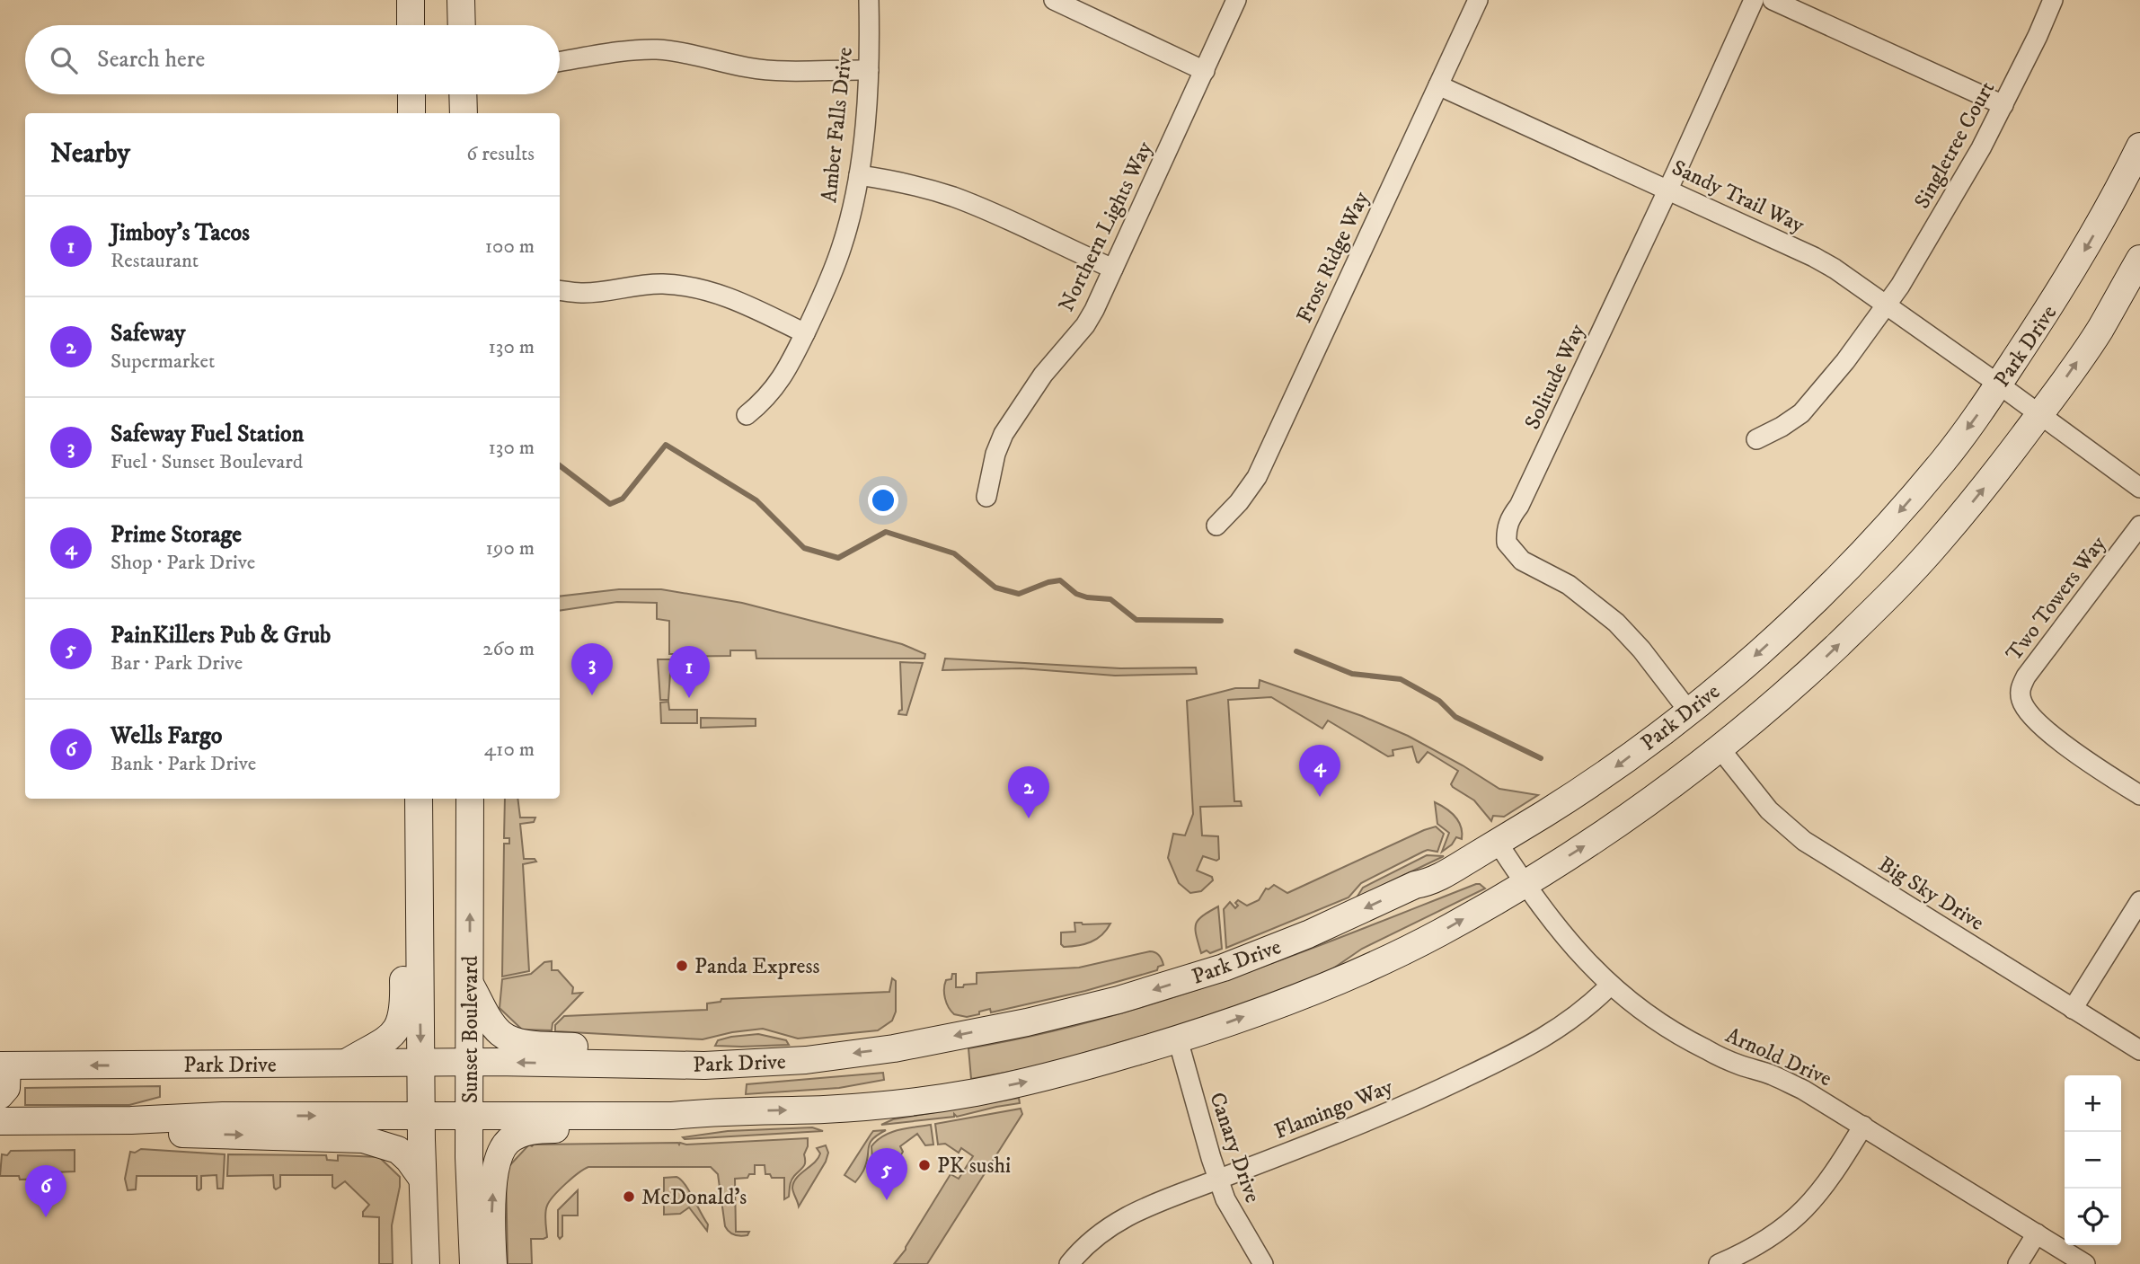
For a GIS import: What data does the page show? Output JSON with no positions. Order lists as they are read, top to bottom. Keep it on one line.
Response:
{"streets":{"main road":["Park Drive","Sunset Boulevard"],"street":["Amber Falls Drive","Singletree Court","Sandy Trail Way","Northern Lights Way","Frost Ridge Way","Solitude Way","Two Towers Way","Big Sky Drive","Arnold Drive","Flamingo Way","Canary Drive"]},"crossings":[["Singletree Court","Sandy Trail Way"],["Sandy Trail Way","Frost Ridge Way"],["Sandy Trail Way","Park Drive"],["Sandy Trail Way","Solitude Way"],["Park Drive","Solitude Way"],["Park Drive","Sunset Boulevard"],["Park Drive","Arnold Drive"],["Arnold Drive","Flamingo Way"],["Flamingo Way","Canary Drive"]],"places":["Panda Express","PK sushi","McDonald's"],"page":{"search":"Search here","heading":["Nearby","6 results"],"list":[{"mark":"1","name":"Jimboy's Tacos","note":"Restaurant","value":"100 m"},{"mark":"2","name":"Safeway","note":"Supermarket","value":"130 m"},{"mark":"3","name":"Safeway Fuel Station","note":"Fuel · Sunset Boulevard","value":"130 m"},{"mark":"4","name":"Prime Storage","note":"Shop · Park Drive","value":"190 m"},{"mark":"5","name":"PainKillers Pub & Grub","note":"Bar · Park Drive","value":"260 m"},{"mark":"6","name":"Wells Fargo","note":"Bank · Park Drive","value":"410 m"}],"pins":["3","1","4","2","5","6"],"map_buttons":["+","−"]}}
